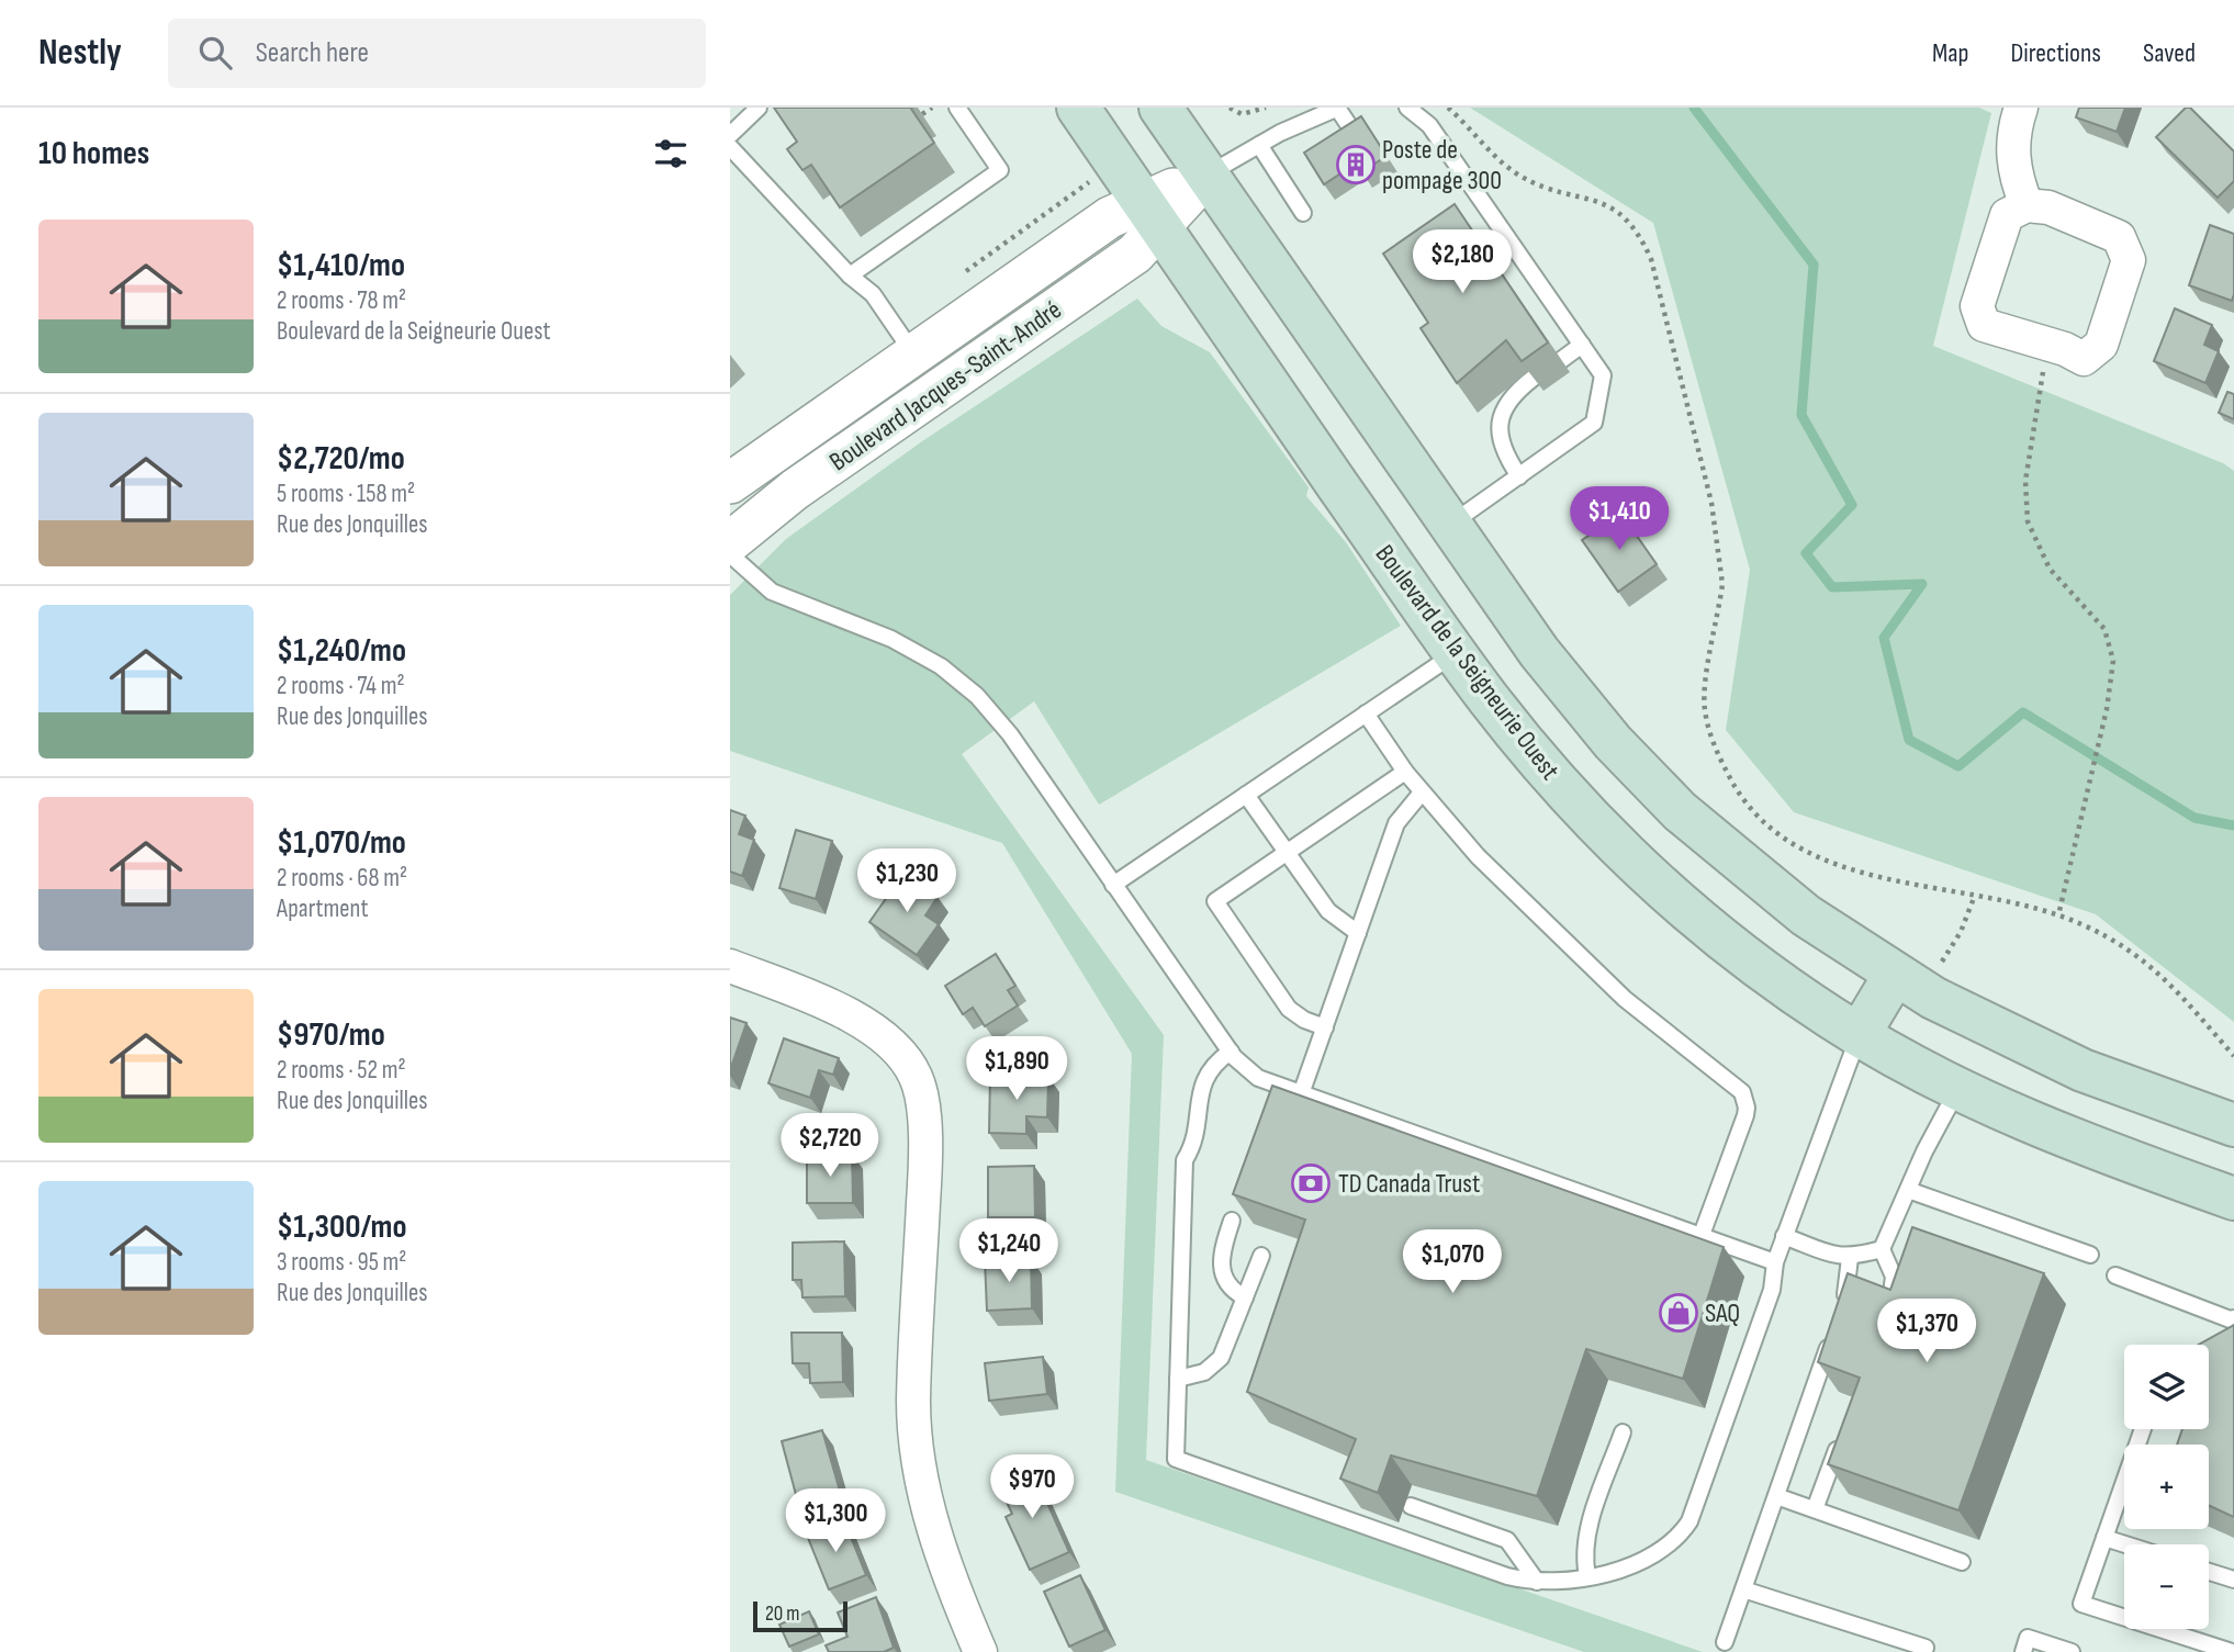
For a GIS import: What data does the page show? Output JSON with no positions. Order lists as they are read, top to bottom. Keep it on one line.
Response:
{"streets":{"main road":["Boulevard de la Seigneurie Ouest"],"street":["Boulevard Jacques-Saint-André"]},"crossings":[["Boulevard Jacques-Saint-André","Boulevard de la Seigneurie Ouest"]],"places":{"building":["Poste de pompage 300"],"bank":["TD Canada Trust"],"shop":["SAQ"]},"scale_bar":"20 m","page":{"header":"Nestly","search":"Search here","nav":["Map","Directions","Saved"],"heading":"10 homes","list":[{"name":"$1,410/mo","note":"2 rooms · 78 m² · Boulevard de la Seigneurie Ouest"},{"name":"$2,720/mo","note":"5 rooms · 158 m² · Rue des Jonquilles"},{"name":"$1,240/mo","note":"2 rooms · 74 m² · Rue des Jonquilles"},{"name":"$1,070/mo","note":"2 rooms · 68 m² · Apartment"},{"name":"$970/mo","note":"2 rooms · 52 m² · Rue des Jonquilles"},{"name":"$1,300/mo","note":"3 rooms · 95 m² · Rue des Jonquilles"}],"price":["$2,180","$1,410","$1,230","$1,890","$2,720","$1,240","$1,070","$1,370","$970","$1,300"],"map_buttons":["+","−"],"scale":"20 m"}}
